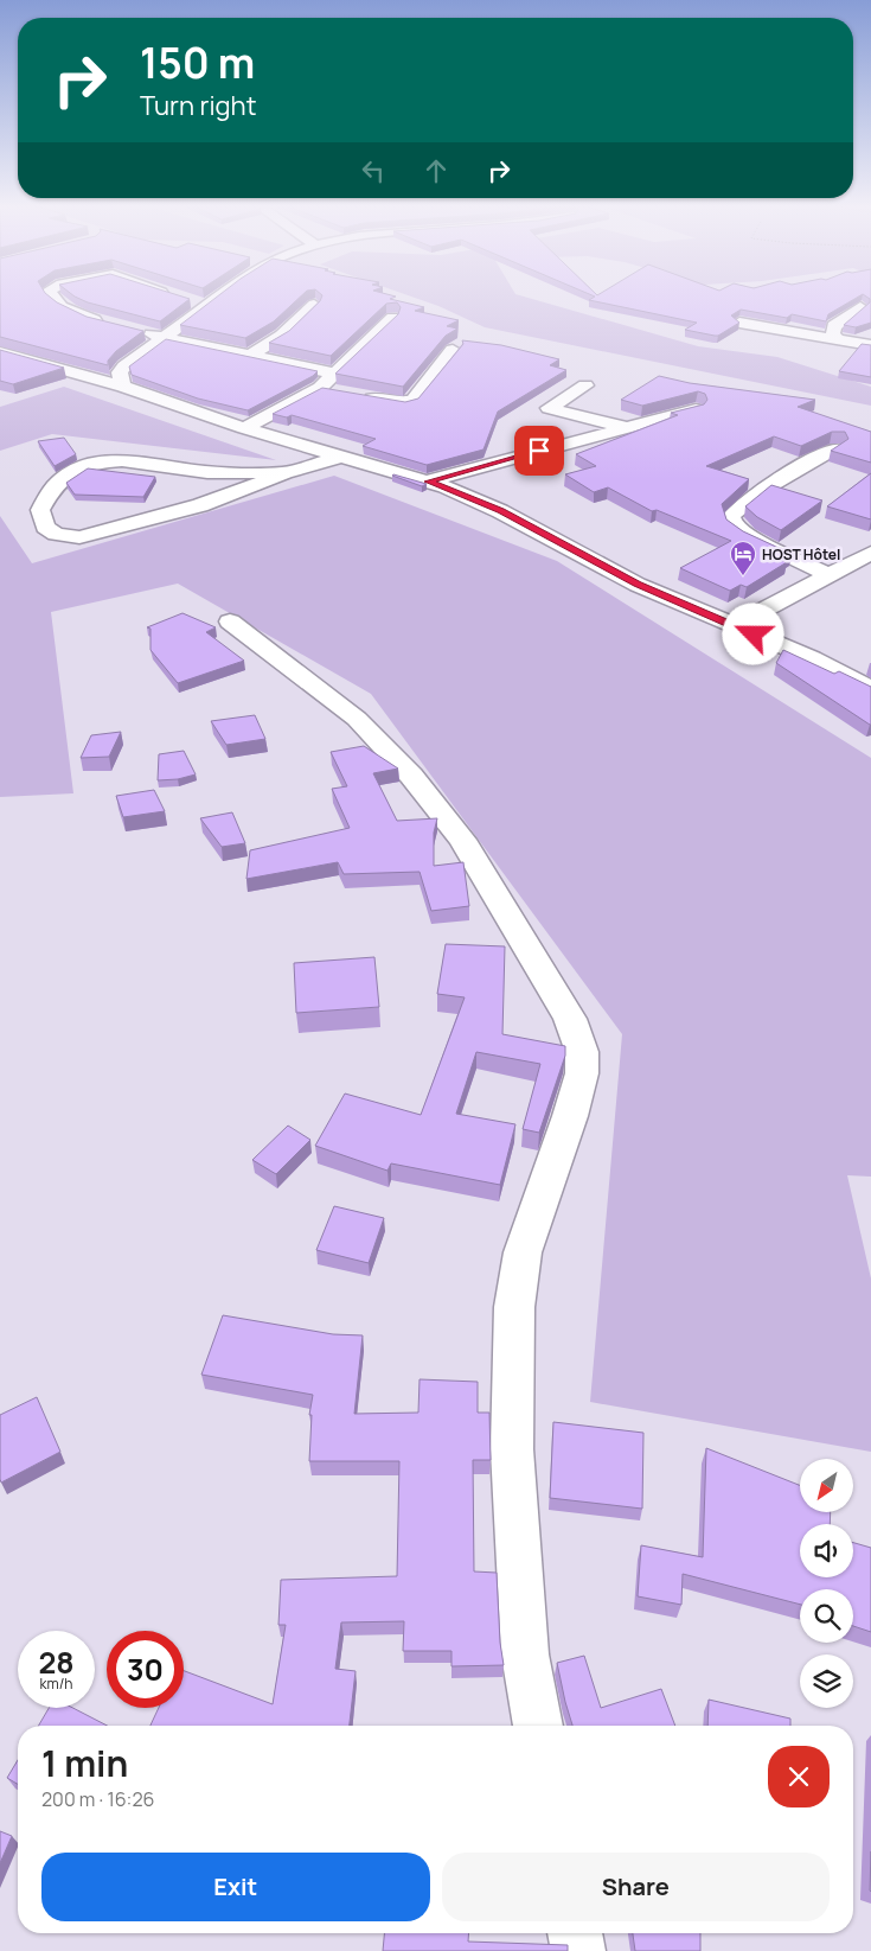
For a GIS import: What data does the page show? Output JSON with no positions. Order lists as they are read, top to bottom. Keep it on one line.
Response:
{"places":{"hotel":["HOST Hôtel"]},"north":"bottom left","page":{"turn":["150 m","Turn right"],"speed":"28 km/h","limit":"30","heading":["1 min","200 m · 16:26"],"buttons":["Exit","Share"]}}
